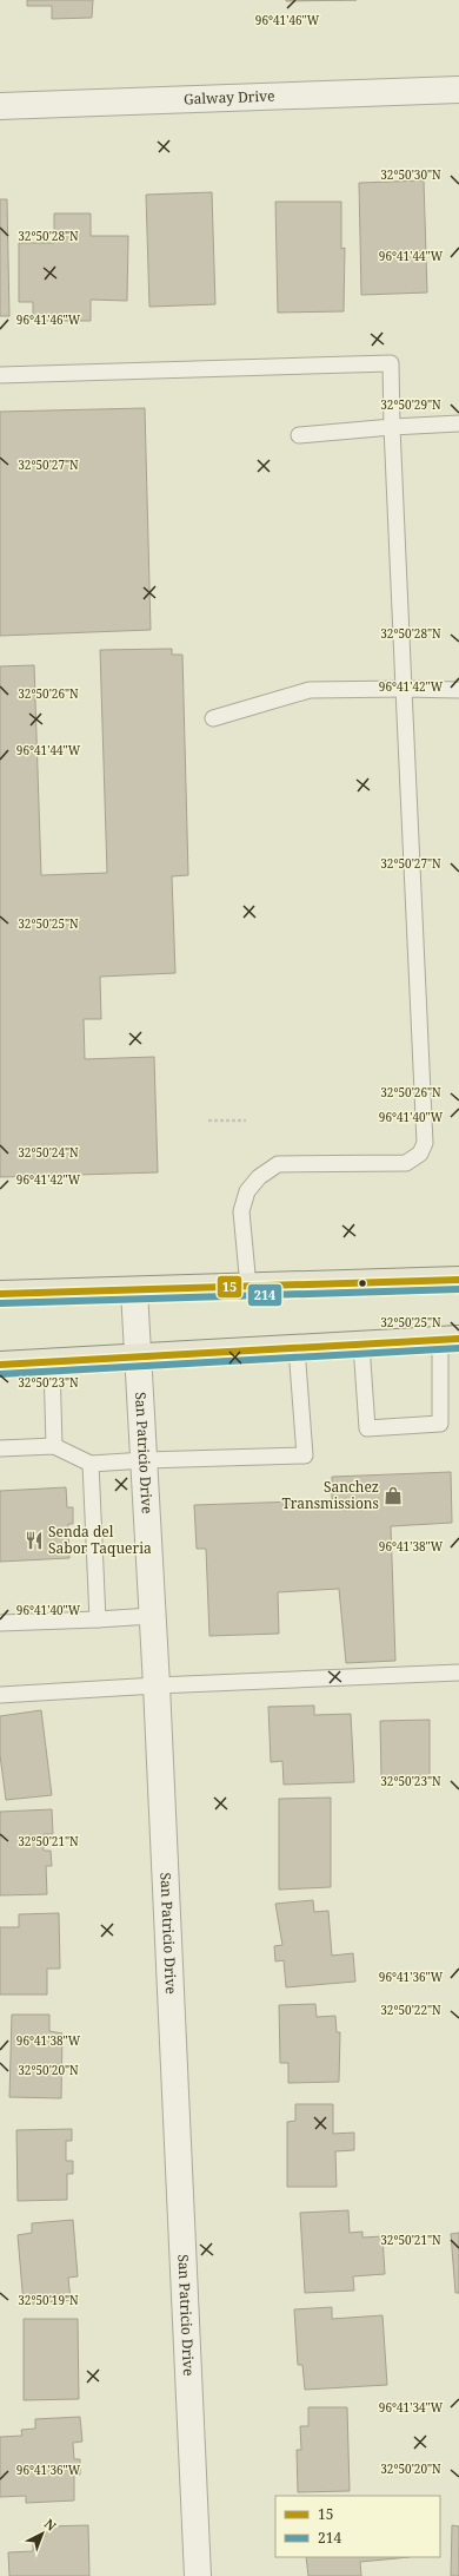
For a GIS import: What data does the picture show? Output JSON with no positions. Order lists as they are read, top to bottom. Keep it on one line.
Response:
{"streets":{"street":["Galway Drive","San Patricio Drive"]},"places":{"shop":["Sanchez Transmissions"],"restaurant":["Senda del Sabor Taqueria"]},"lines":["transit line 15","transit line 214"],"legend":["15","214"],"north":"top right","coordinates":["96°41'46\"W","32°50'30\"N","32°50'28\"N","96°41'44\"W","32°50'29\"N","32°50'27\"N","96°41'42\"W","32°50'26\"N","32°50'25\"N","96°41'40\"W","32°50'24\"N","32°50'23\"N","96°41'38\"W","32°50'21\"N","96°41'36\"W","32°50'22\"N","32°50'20\"N","32°50'19\"N","96°41'34\"W"]}
